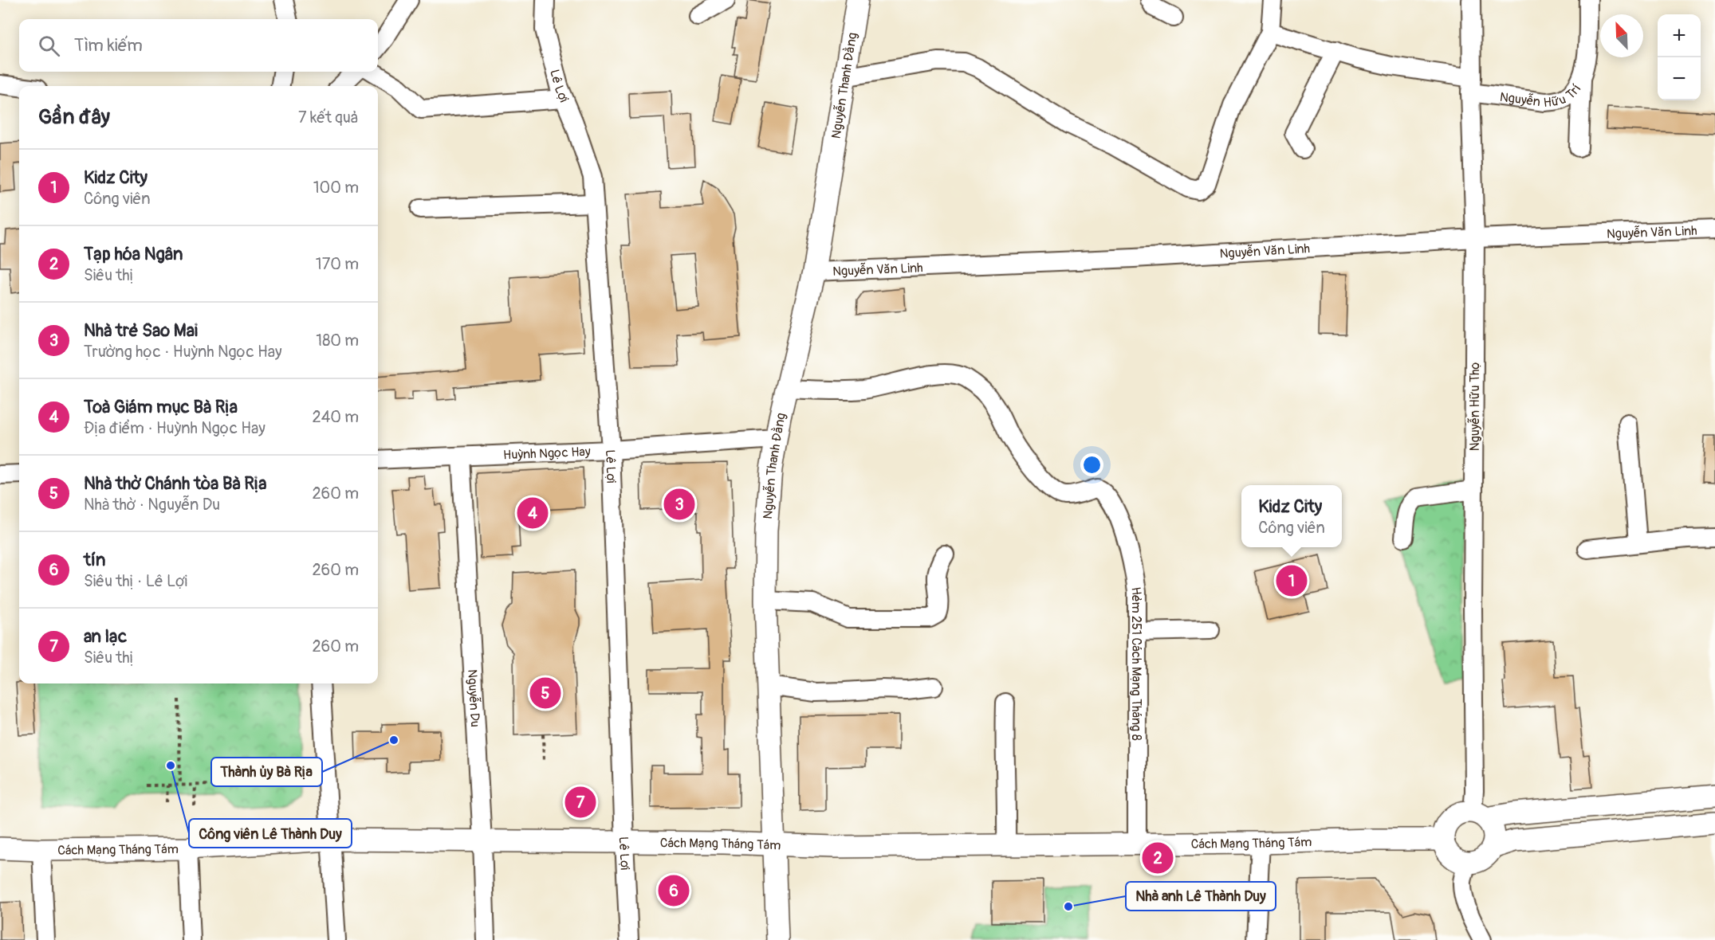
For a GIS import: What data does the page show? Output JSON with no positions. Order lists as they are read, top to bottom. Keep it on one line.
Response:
{"streets":{"main road":["Nguyễn Thanh Đằng","Cách Mạng Tháng Tám"],"street":["Lê Lợi","Nguyễn Hữu Trí","Nguyễn Văn Linh","Nguyễn Hữu Thọ","Huỳnh Ngọc Hay","Hẻm 251 Cách Mạng Tháng 8","Nguyễn Du"]},"crossings":[["Lê Lợi","Huỳnh Ngọc Hay"],["Lê Lợi","Cách Mạng Tháng Tám"],["Nguyễn Thanh Đằng","Nguyễn Văn Linh"],["Nguyễn Thanh Đằng","Huỳnh Ngọc Hay"],["Nguyễn Thanh Đằng","Hẻm 251 Cách Mạng Tháng 8"],["Nguyễn Thanh Đằng","Cách Mạng Tháng Tám"],["Nguyễn Hữu Trí","Nguyễn Hữu Thọ"],["Nguyễn Văn Linh","Nguyễn Hữu Thọ"],["Nguyễn Hữu Thọ","Cách Mạng Tháng Tám"],["Huỳnh Ngọc Hay","Nguyễn Du"],["Hẻm 251 Cách Mạng Tháng 8","Cách Mạng Tháng Tám"],["Nguyễn Du","Cách Mạng Tháng Tám"]],"places":["Thành ủy Bà Rịa","Công viên Lê Thành Duy","Nhà anh Lê Thành Duy"],"north":"top left","page":{"map_buttons":["+","−"],"search":"Tìm kiếm","heading":["Gần đây","7 kết quả"],"list":[{"mark":"1","name":"Kidz City","note":"Công viên","value":"100 m"},{"mark":"2","name":"Tạp hóa Ngân","note":"Siêu thị","value":"170 m"},{"mark":"3","name":"Nhà trẻ Sao Mai","note":"Trường học · Huỳnh Ngọc Hay","value":"180 m"},{"mark":"4","name":"Toà Giám mục Bà Rịa","note":"Địa điểm · Huỳnh Ngọc Hay","value":"240 m"},{"mark":"5","name":"Nhà thờ Chánh tòa Bà Rịa","note":"Nhà thờ · Nguyễn Du","value":"260 m"},{"mark":"6","name":"tín","note":"Siêu thị · Lê Lợi","value":"260 m"},{"mark":"7","name":"an lạc","note":"Siêu thị","value":"260 m"}],"popup":["Kidz City","Công viên"],"pins":["3","4","1","5","7","2","6"]}}
